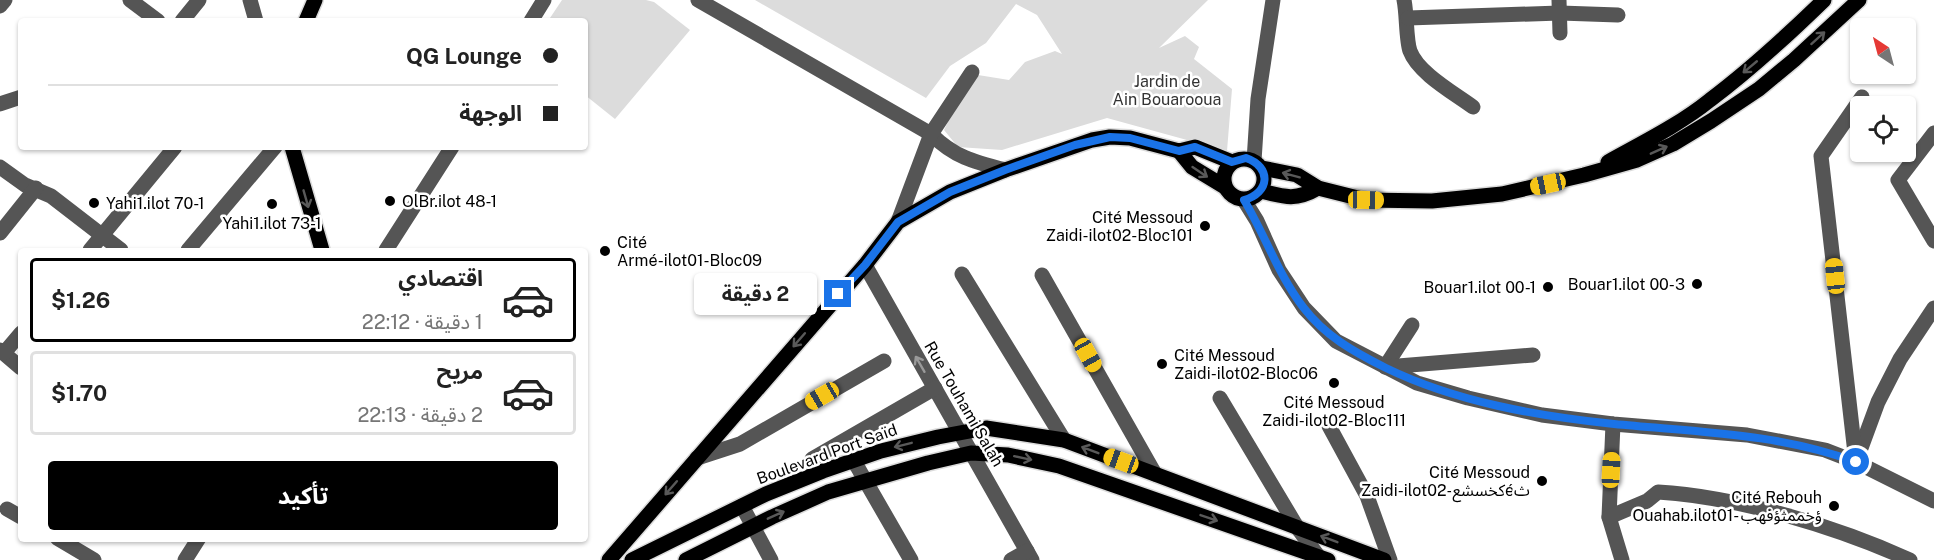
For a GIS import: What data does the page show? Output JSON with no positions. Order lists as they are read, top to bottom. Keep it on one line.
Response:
{"streets":{"main road":["Boulevard Port Saïd"],"street":["Rue Touhami Salah"]},"crossings":[["Rue Touhami Salah","Boulevard Port Saïd"]],"parks":["Jardin de Ain Bouarooua"],"places":["OlBr.ilot 48-1","Yahi1.ilot 70-1","Yahi1.ilot 73-1","Cité Messoud Zaidi-ilot02-Bloc101","Cité Armé-ilot01-Bloc09","Bouar1.ilot 00-3","Bouar1.ilot 00-1","Cité Messoud Zaidi-ilot02-Bloc06","Cité Messoud Zaidi-ilot02-Bloc111","Cité Messoud Zaidi-ilot02-كخسشعéث","Cité Rebouh Ouahab.ilot01- ؤخممثؤفهب"],"north":"top left","page":{"banner":["QG Lounge","الوجهة"],"list":[{"name":"اقتصادي","note":"1 دقيقة · 22:12","value":"$1.26"},{"name":"مريح","note":"2 دقيقة · 22:13","value":"$1.70"}],"bubble":"2 دقيقة","buttons":"تأكيد"}}
